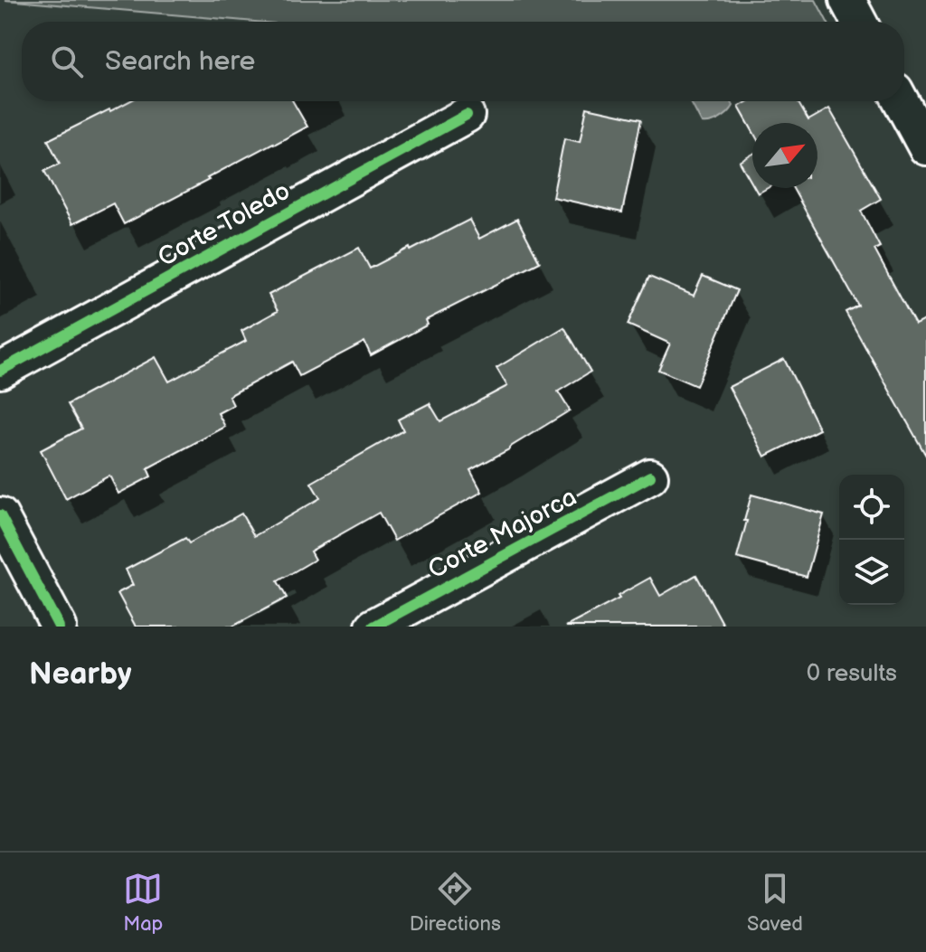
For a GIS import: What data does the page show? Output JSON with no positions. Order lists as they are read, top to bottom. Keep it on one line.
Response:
{"streets":{"street":["Corte Toledo","Corte Majorca"]},"north":"top right","page":{"search":"Search here","heading":["Nearby","0 results"],"nav":["Map","Directions","Saved"]}}
